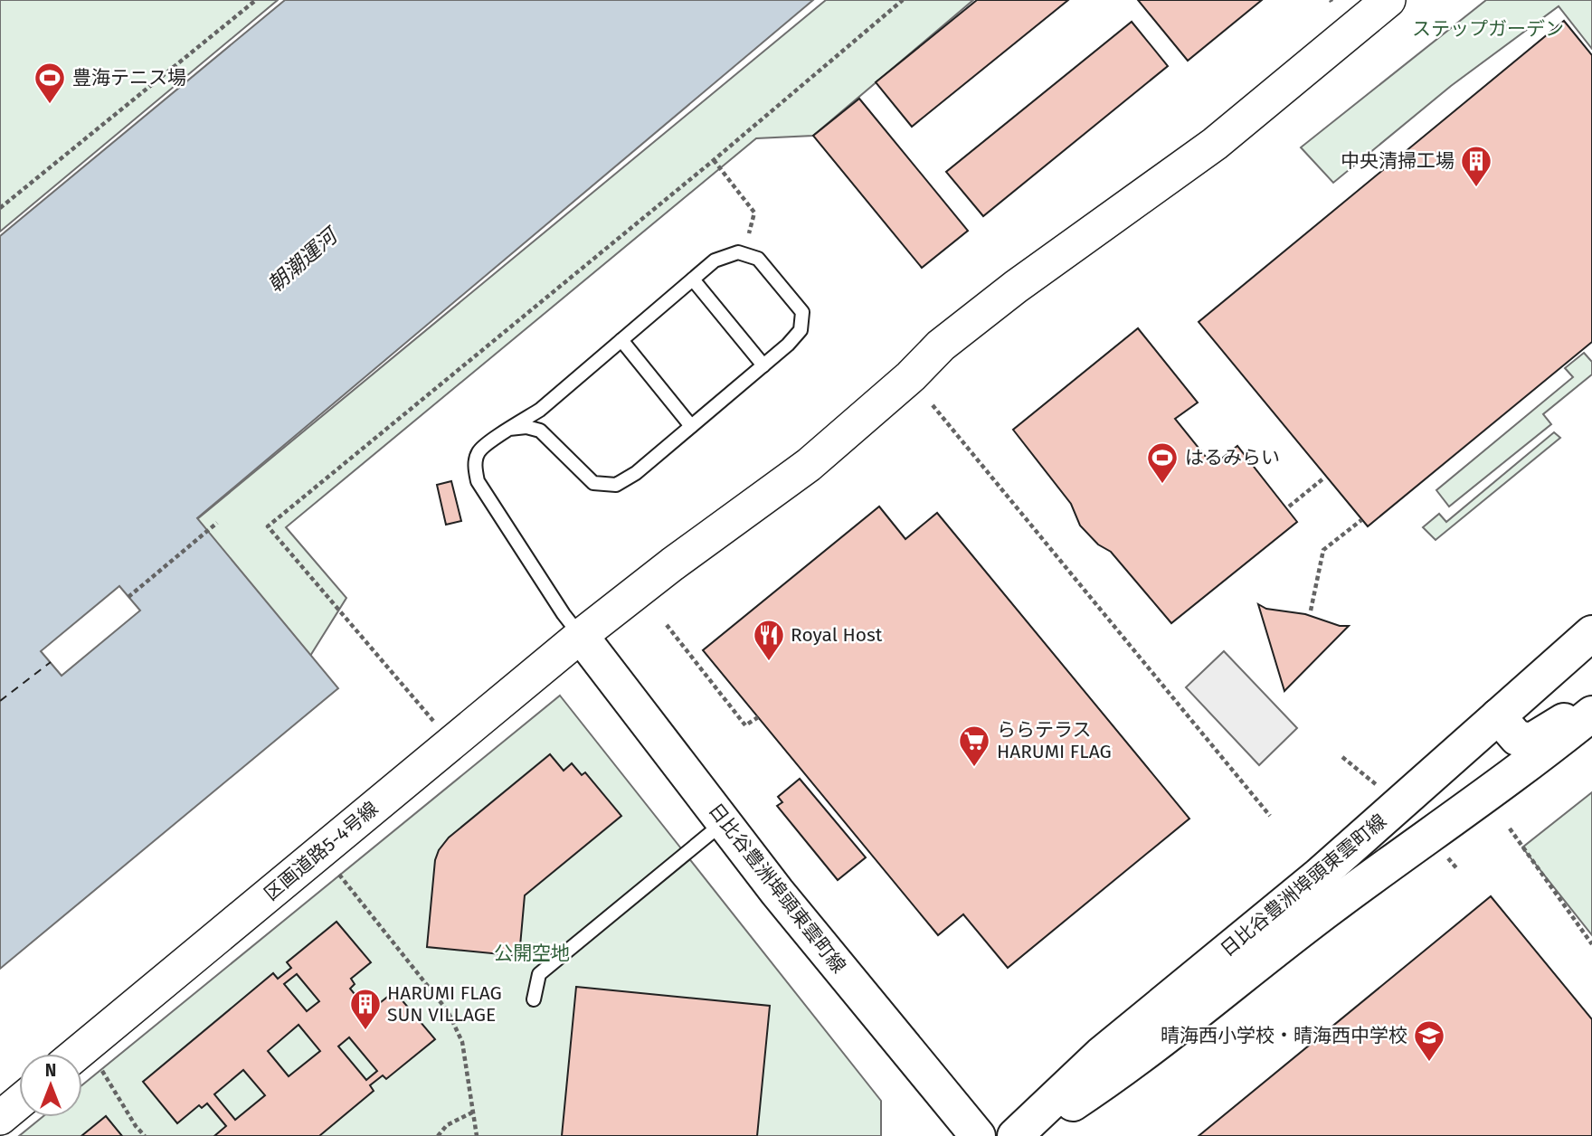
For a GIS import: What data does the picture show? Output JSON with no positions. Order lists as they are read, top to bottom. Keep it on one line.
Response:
{"streets":{"main road":["日比谷豊洲埠頭東雲町線"],"street":["区画道路5-4号線"]},"crossings":[["区画道路5-4号線","日比谷豊洲埠頭東雲町線"]],"water":["朝潮運河"],"parks":["ステップガーデン","公開空地"],"places":{"sports":["豊海テニス場","はるみらい"],"building":["中央清掃工場","HARUMI FLAG SUN VILLAGE"],"restaurant":["Royal Host"],"supermarket":["ららテラス HARUMI FLAG"],"school or university":["晴海西小学校・晴海西中学校"]},"north":"top"}
